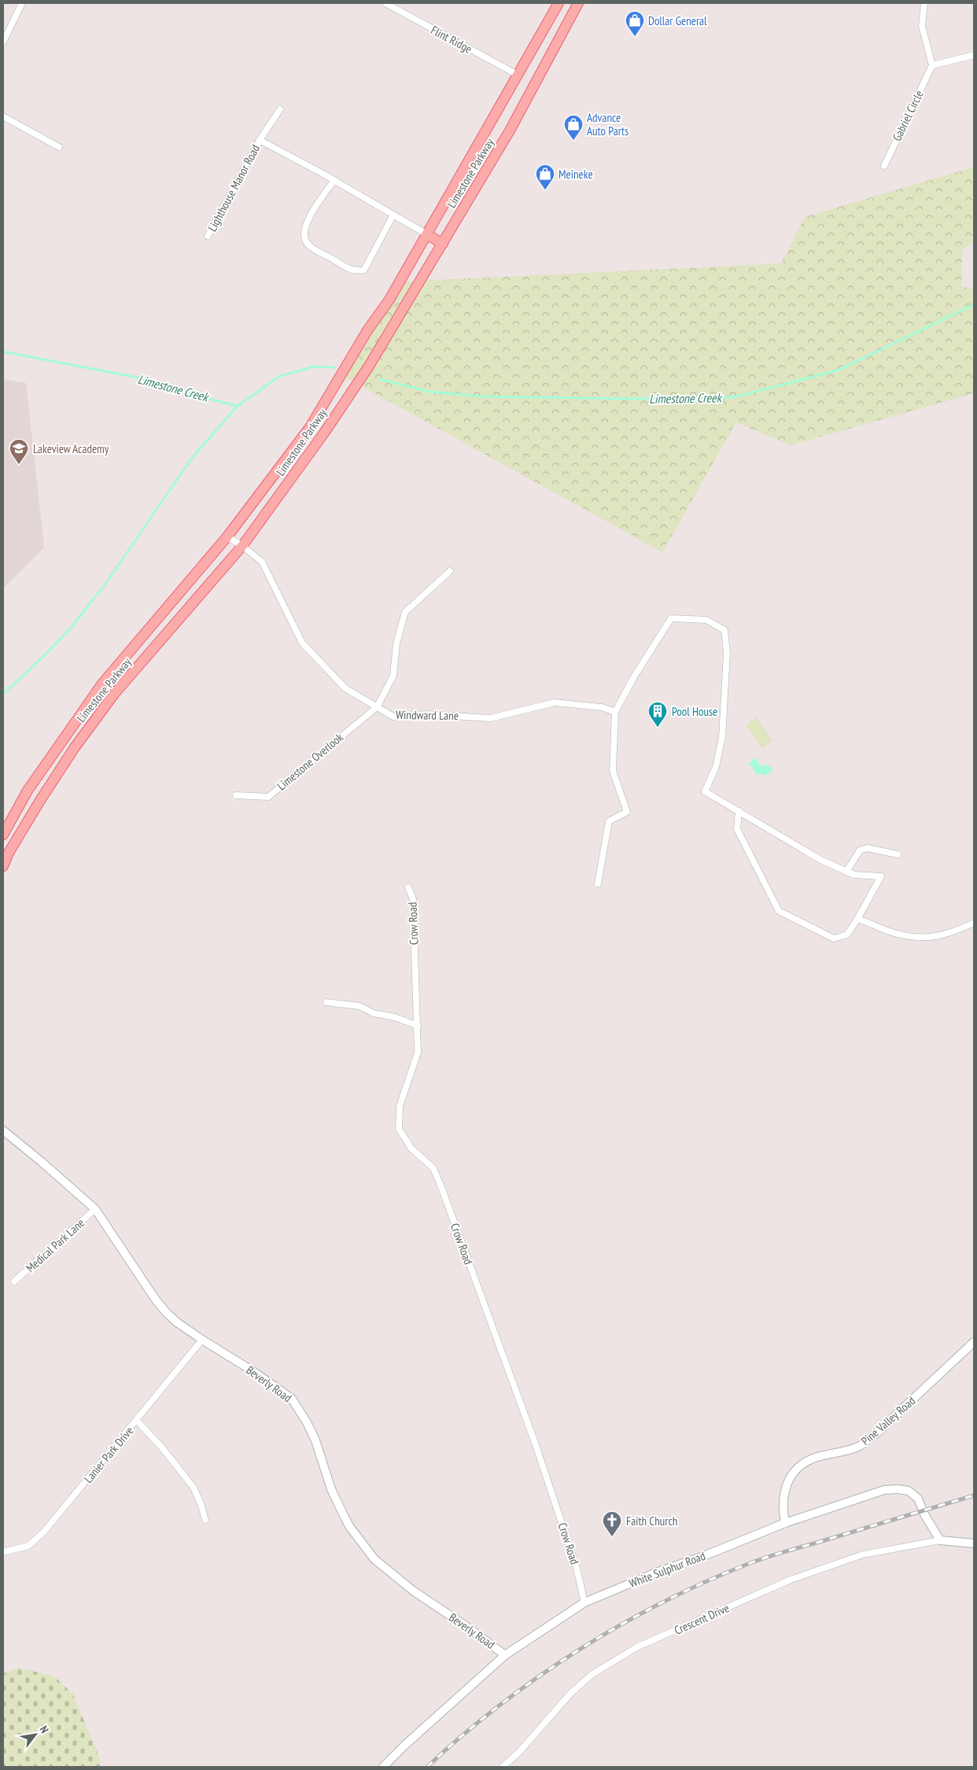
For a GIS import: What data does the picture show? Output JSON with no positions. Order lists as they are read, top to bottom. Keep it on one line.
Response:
{"streets":{"main road":["Limestone Parkway"],"street":["Flint Ridge","Gabriel Circle","Lighthouse Manor Road","Windward Lane","Limestone Overlook","Crow Road","Medical Park Lane","Beverly Road","Pine Valley Road","Lanier Park Drive","White Sulphur Road","Crescent Drive"]},"crossings":[["Flint Ridge","Limestone Parkway"],["Limestone Parkway","Lighthouse Manor Road"],["Limestone Parkway","Windward Lane"],["Windward Lane","Limestone Overlook"],["Crow Road","White Sulphur Road"],["Medical Park Lane","Beverly Road"],["Beverly Road","Lanier Park Drive"],["Beverly Road","White Sulphur Road"],["Pine Valley Road","White Sulphur Road"],["White Sulphur Road","Crescent Drive"]],"water":["Limestone Creek"],"places":{"shop":["Dollar General","Advance Auto Parts","Meineke"],"school or university":["Lakeview Academy"],"building":["Pool House"],"church":["Faith Church"]},"north":"top right"}
